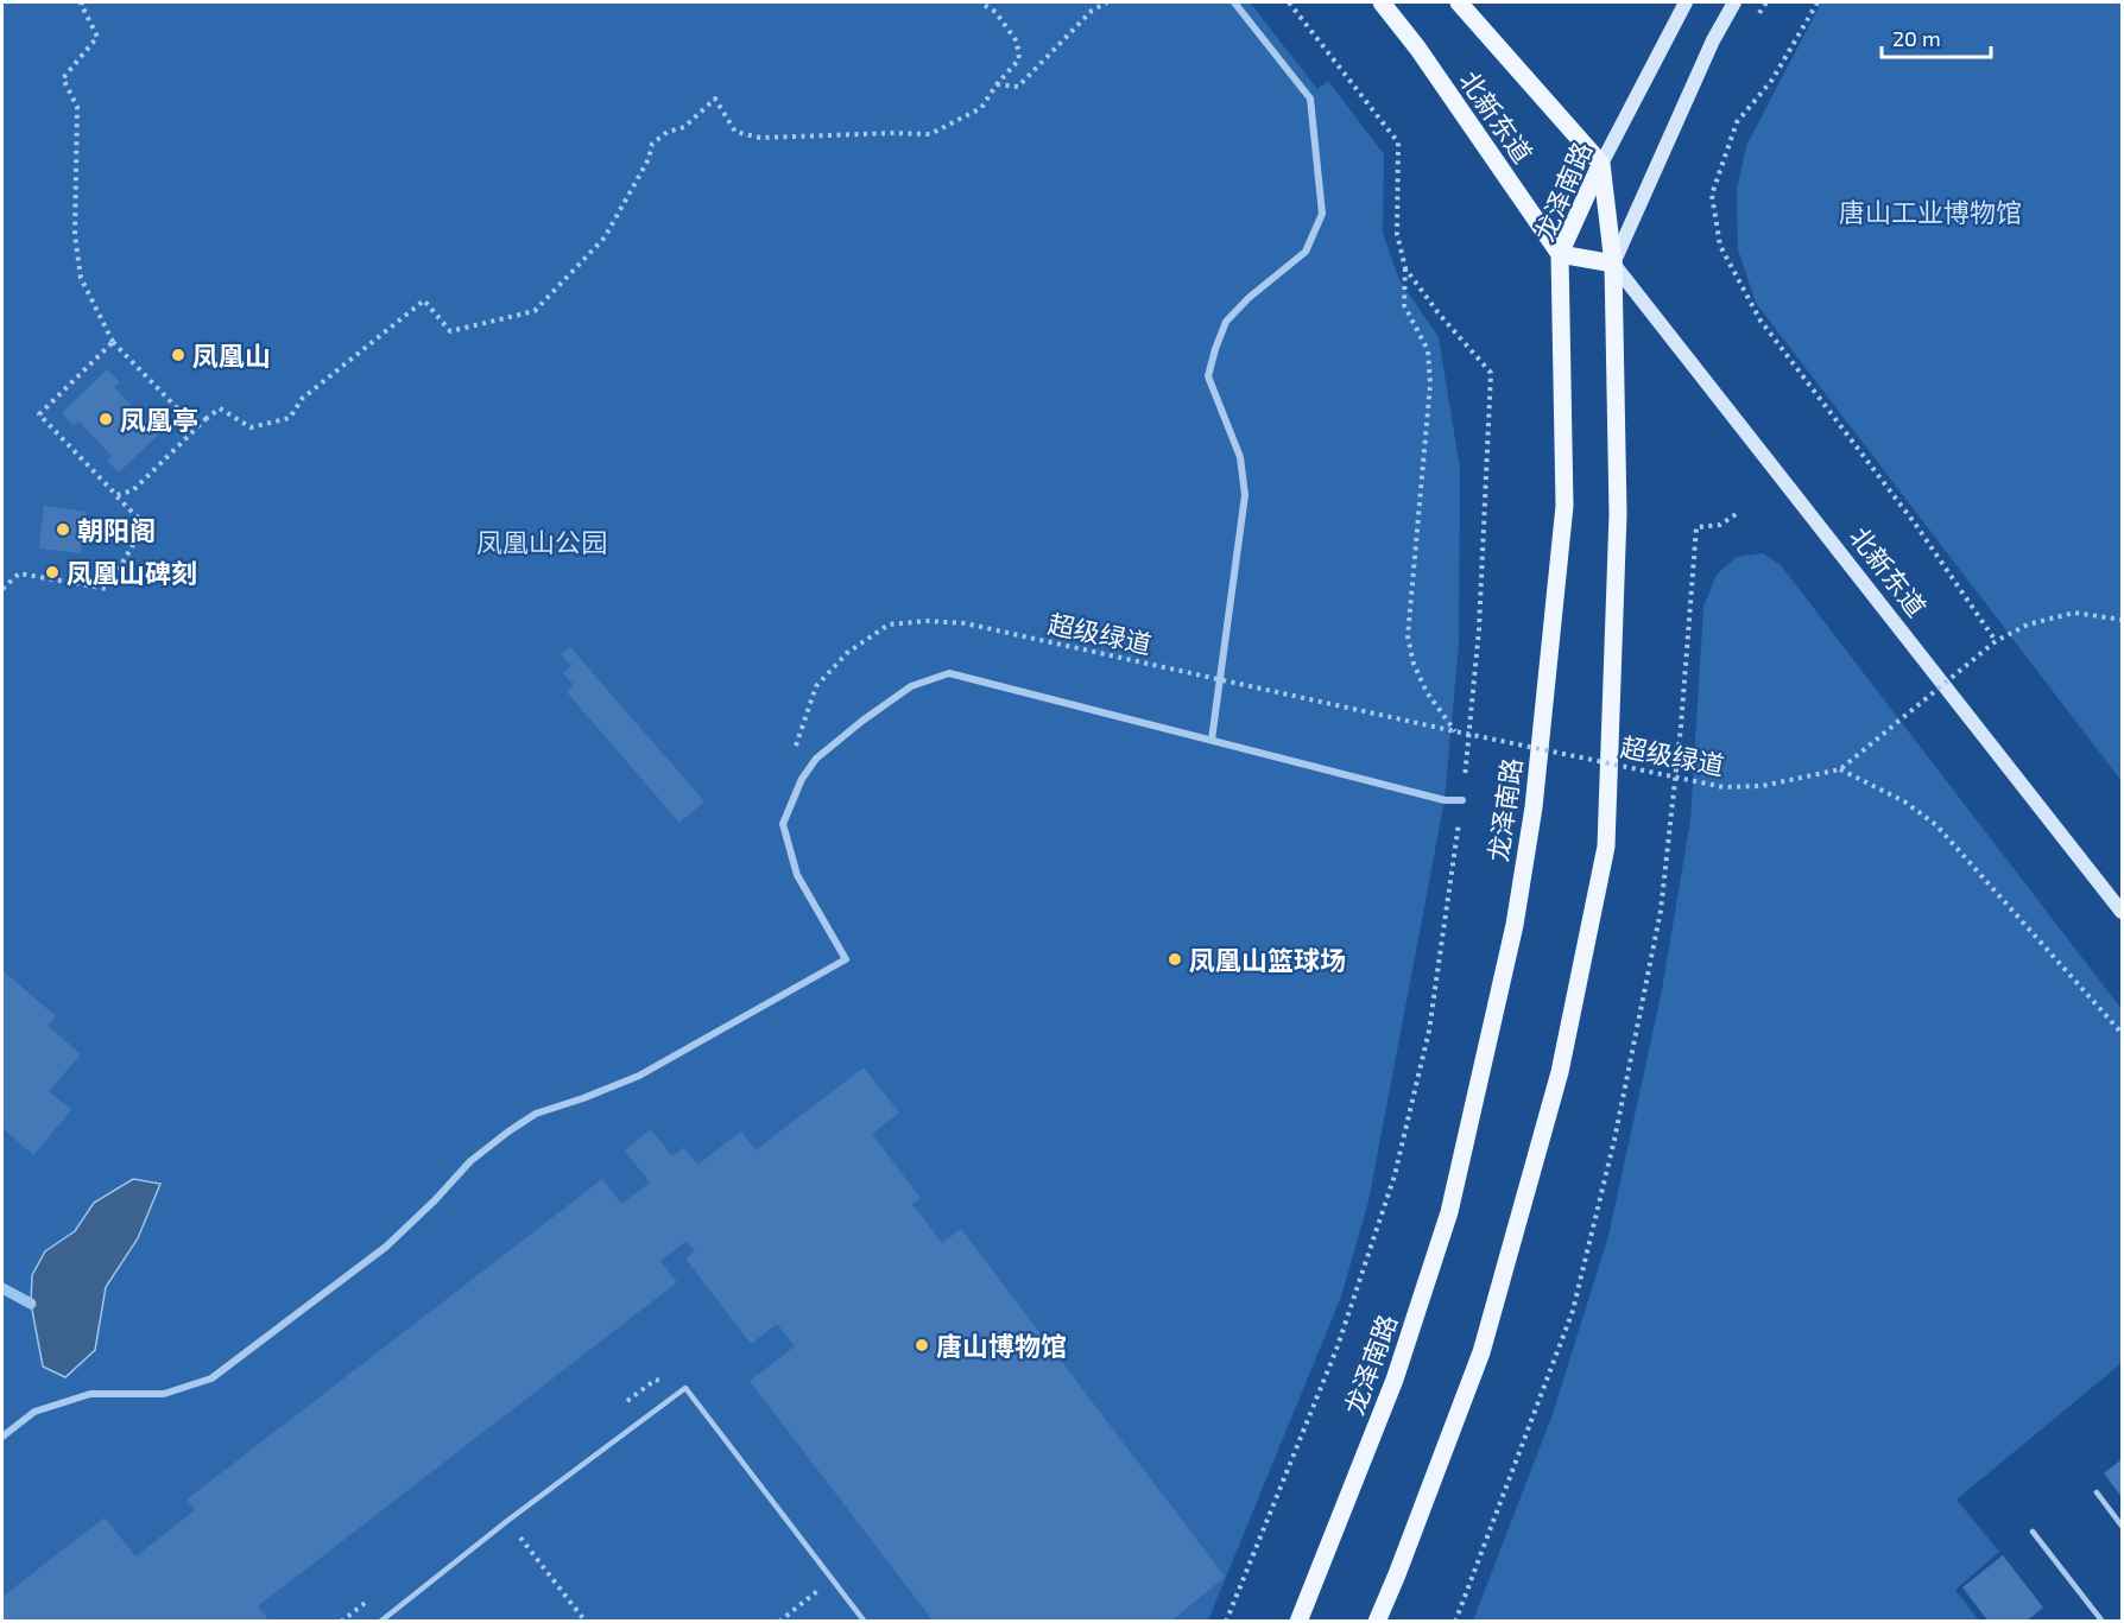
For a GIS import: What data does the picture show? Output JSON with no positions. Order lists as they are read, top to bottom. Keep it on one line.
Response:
{"streets":{"main road":["北新东道","龙泽南路"],"path":["超级绿道"]},"crossings":[["北新东道","龙泽南路"]],"parks":["唐山工业博物馆","凤凰山公园"],"places":["凤凰山","凤凰亭","朝阳阁","凤凰山碑刻","凤凰山篮球场","唐山博物馆"],"scale_bar":"20 m"}
